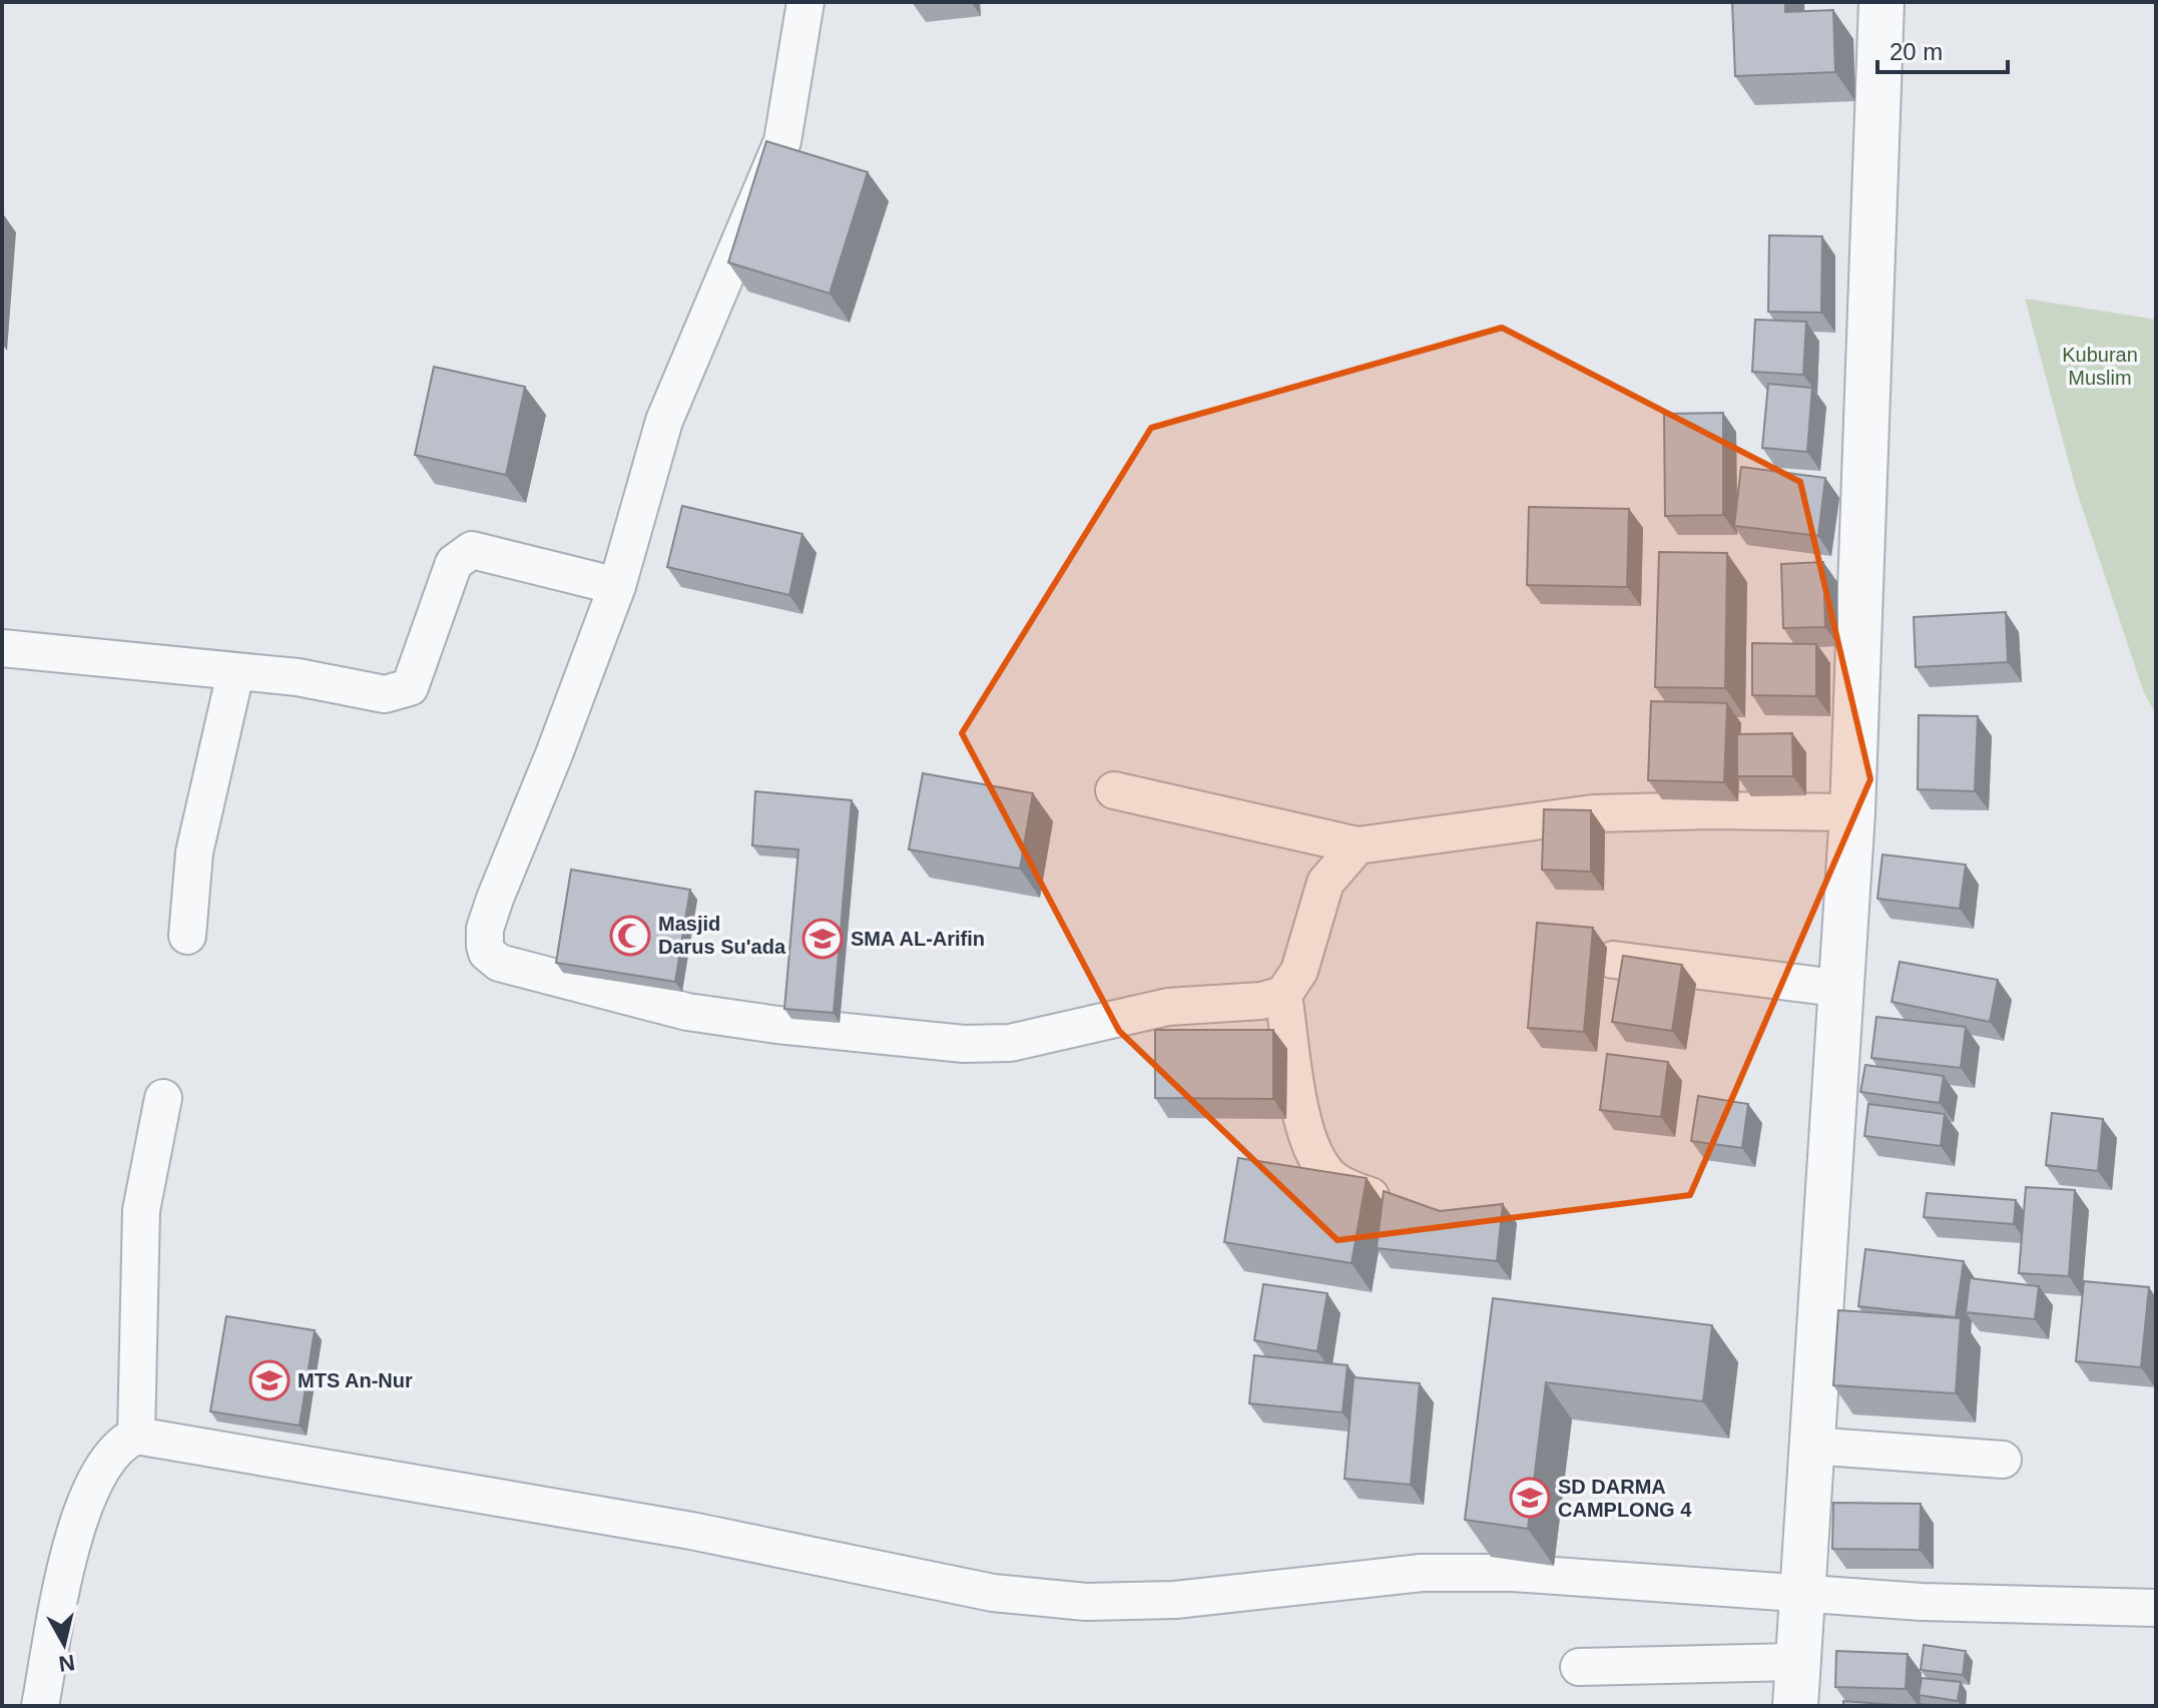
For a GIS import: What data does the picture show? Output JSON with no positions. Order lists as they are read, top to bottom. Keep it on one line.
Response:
{"parks":["Kuburan Muslim"],"places":{"mosque":["Masjid Darus Su'ada"],"school or university":["SMA AL-Arifin","MTS An-Nur","SD DARMA CAMPLONG 4"]},"scale_bar":"20 m","north":"bottom"}
